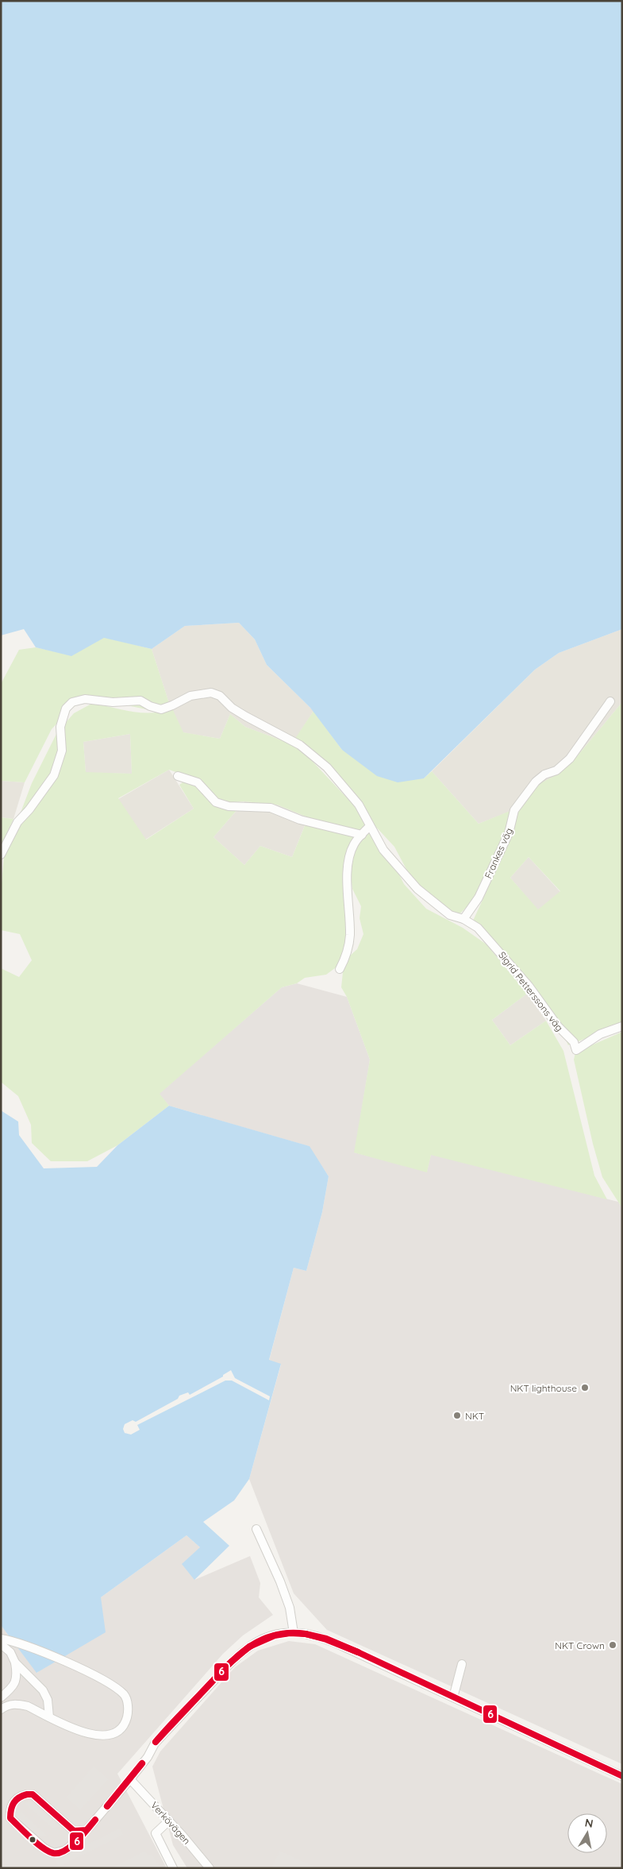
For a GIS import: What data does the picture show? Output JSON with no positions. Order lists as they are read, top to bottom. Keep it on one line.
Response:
{"streets":{"street":["Frankes väg","Sigrid Petterssons väg","Verkövägen"]},"crossings":[["Frankes väg","Sigrid Petterssons väg"]],"places":["NKT lighthouse","NKT","NKT Crown"],"lines":["transit line 6"],"north":"top"}
